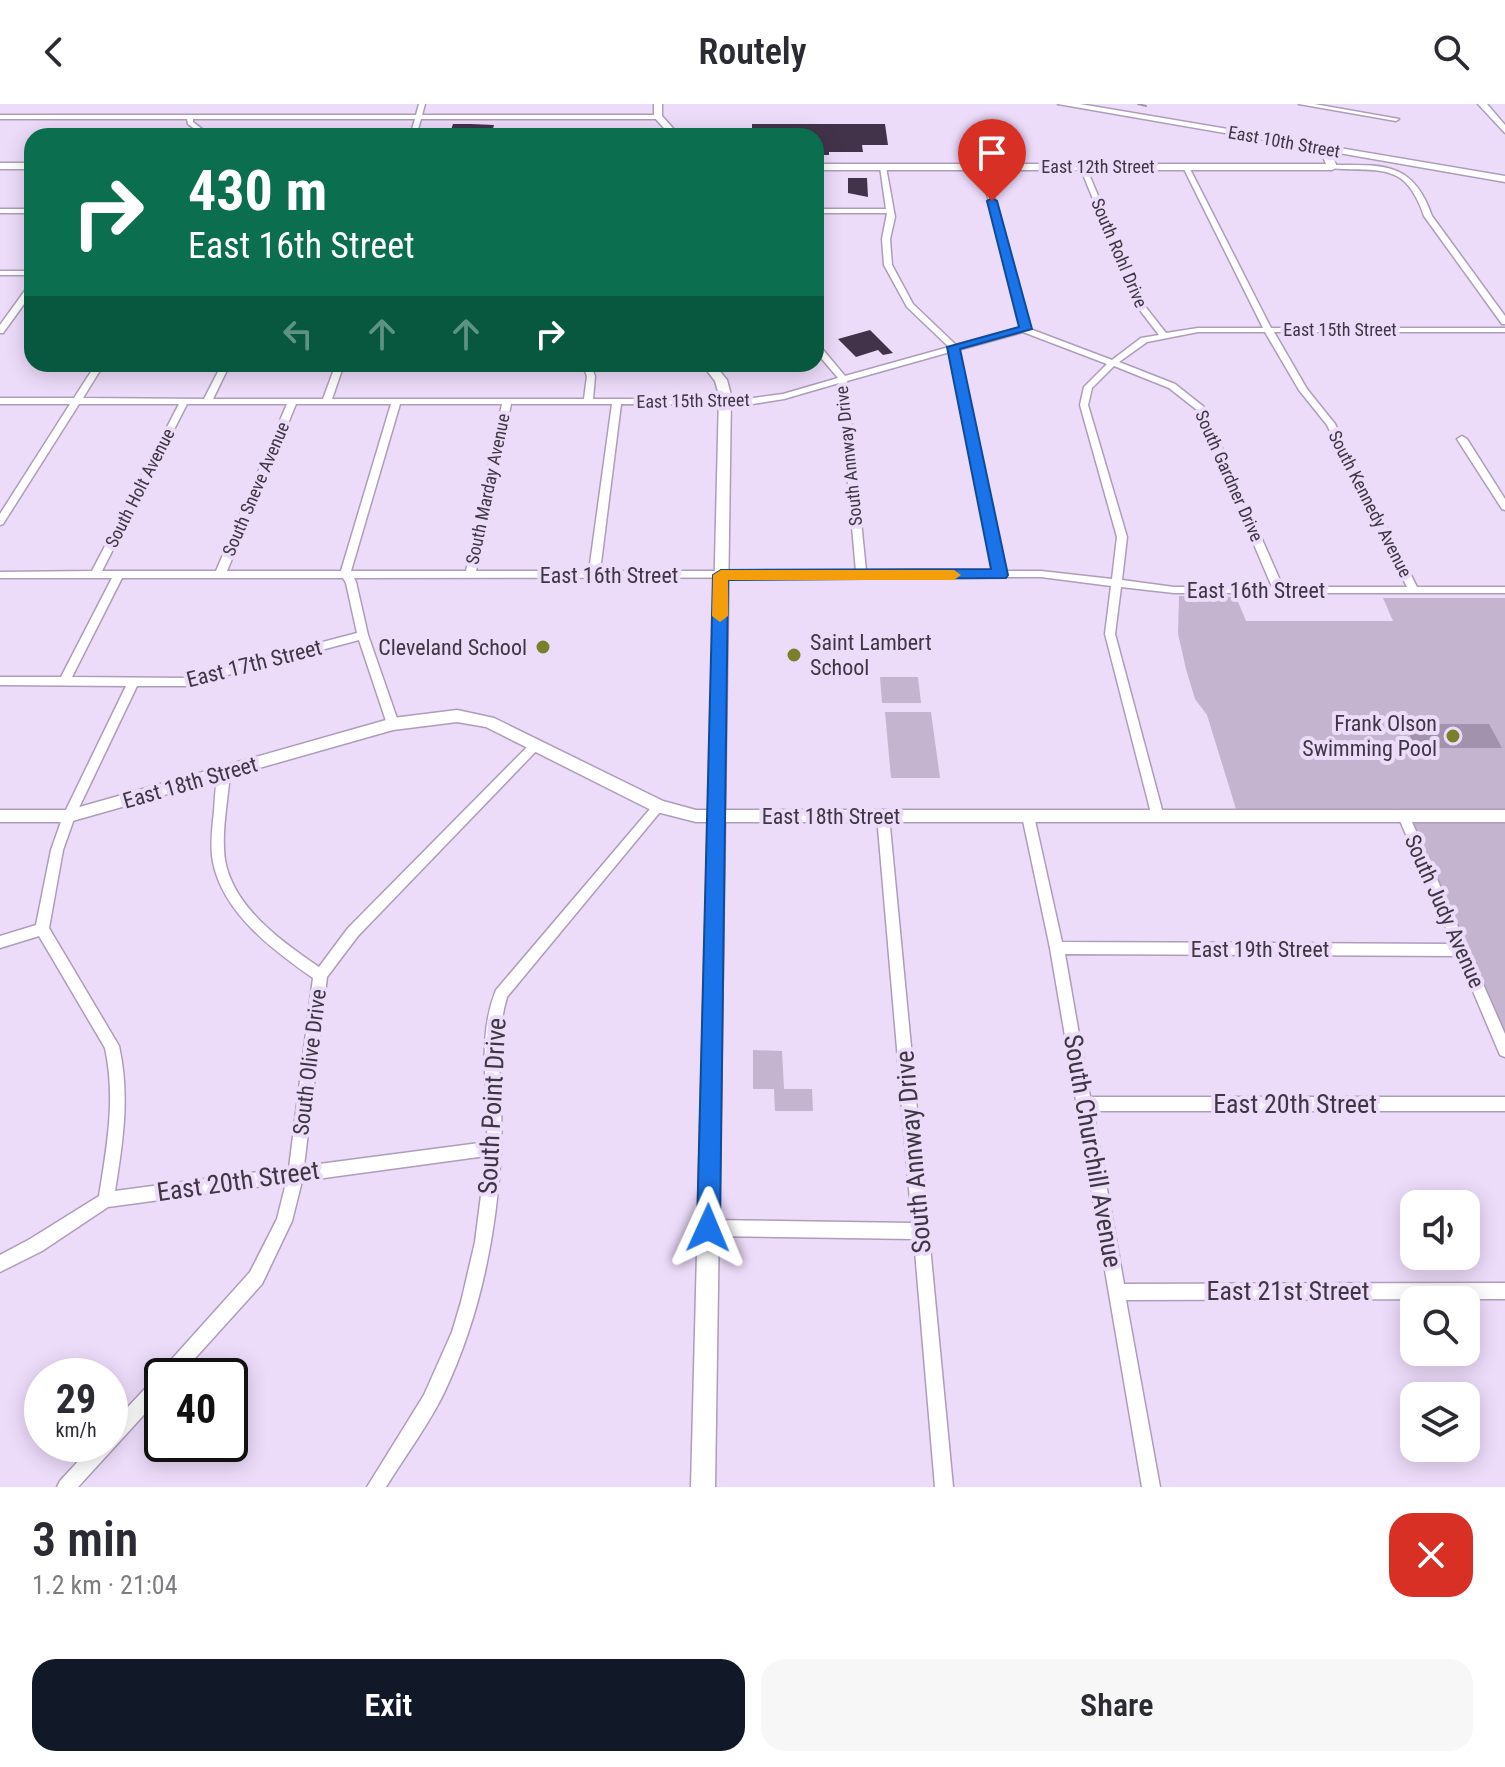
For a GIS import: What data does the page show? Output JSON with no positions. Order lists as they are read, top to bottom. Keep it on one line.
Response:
{"streets":{"main road":["East 10th Street"],"street":["East 12th Street","South Rohl Drive","East 15th Street","South Annway Drive","South Gardner Drive","South Holt Avenue","South Sneve Avenue","South Marday Avenue","South Kennedy Avenue","East 16th Street","East 17th Street","East 18th Street","South Judy Avenue","East 19th Street","South Olive Drive","East 20th Street","South Point Drive","South Churchill Avenue","East 21st Street"]},"crossings":[["East 12th Street","South Rohl Drive"],["East 12th Street","South Kennedy Avenue"],["South Rohl Drive","East 15th Street"],["East 15th Street","South Annway Drive"],["East 15th Street","South Gardner Drive"],["East 15th Street","South Holt Avenue"],["East 15th Street","South Sneve Avenue"],["East 15th Street","South Marday Avenue"],["East 15th Street","South Kennedy Avenue"],["East 15th Street","East 16th Street"],["East 15th Street","East 18th Street"],["South Annway Drive","East 16th Street"],["South Annway Drive","East 18th Street"],["South Gardner Drive","East 16th Street"],["South Holt Avenue","East 16th Street"],["South Holt Avenue","East 17th Street"],["South Sneve Avenue","East 16th Street"],["South Marday Avenue","East 16th Street"],["South Kennedy Avenue","East 16th Street"],["East 18th Street","South Judy Avenue"],["East 18th Street","South Olive Drive"],["East 18th Street","South Point Drive"],["East 18th Street","South Churchill Avenue"],["South Judy Avenue","East 19th Street"],["East 19th Street","South Churchill Avenue"],["South Olive Drive","East 20th Street"],["East 20th Street","South Point Drive"],["East 20th Street","South Churchill Avenue"],["South Churchill Avenue","East 21st Street"]],"places":["Cleveland School","Saint Lambert School","Frank Olson Swimming Pool"],"page":{"header":"Routely","turn":["430 m","East 16th Street"],"speed":"29 km/h","limit":"40","heading":["3 min","1.2 km · 21:04"],"buttons":["Exit","Share"]}}
